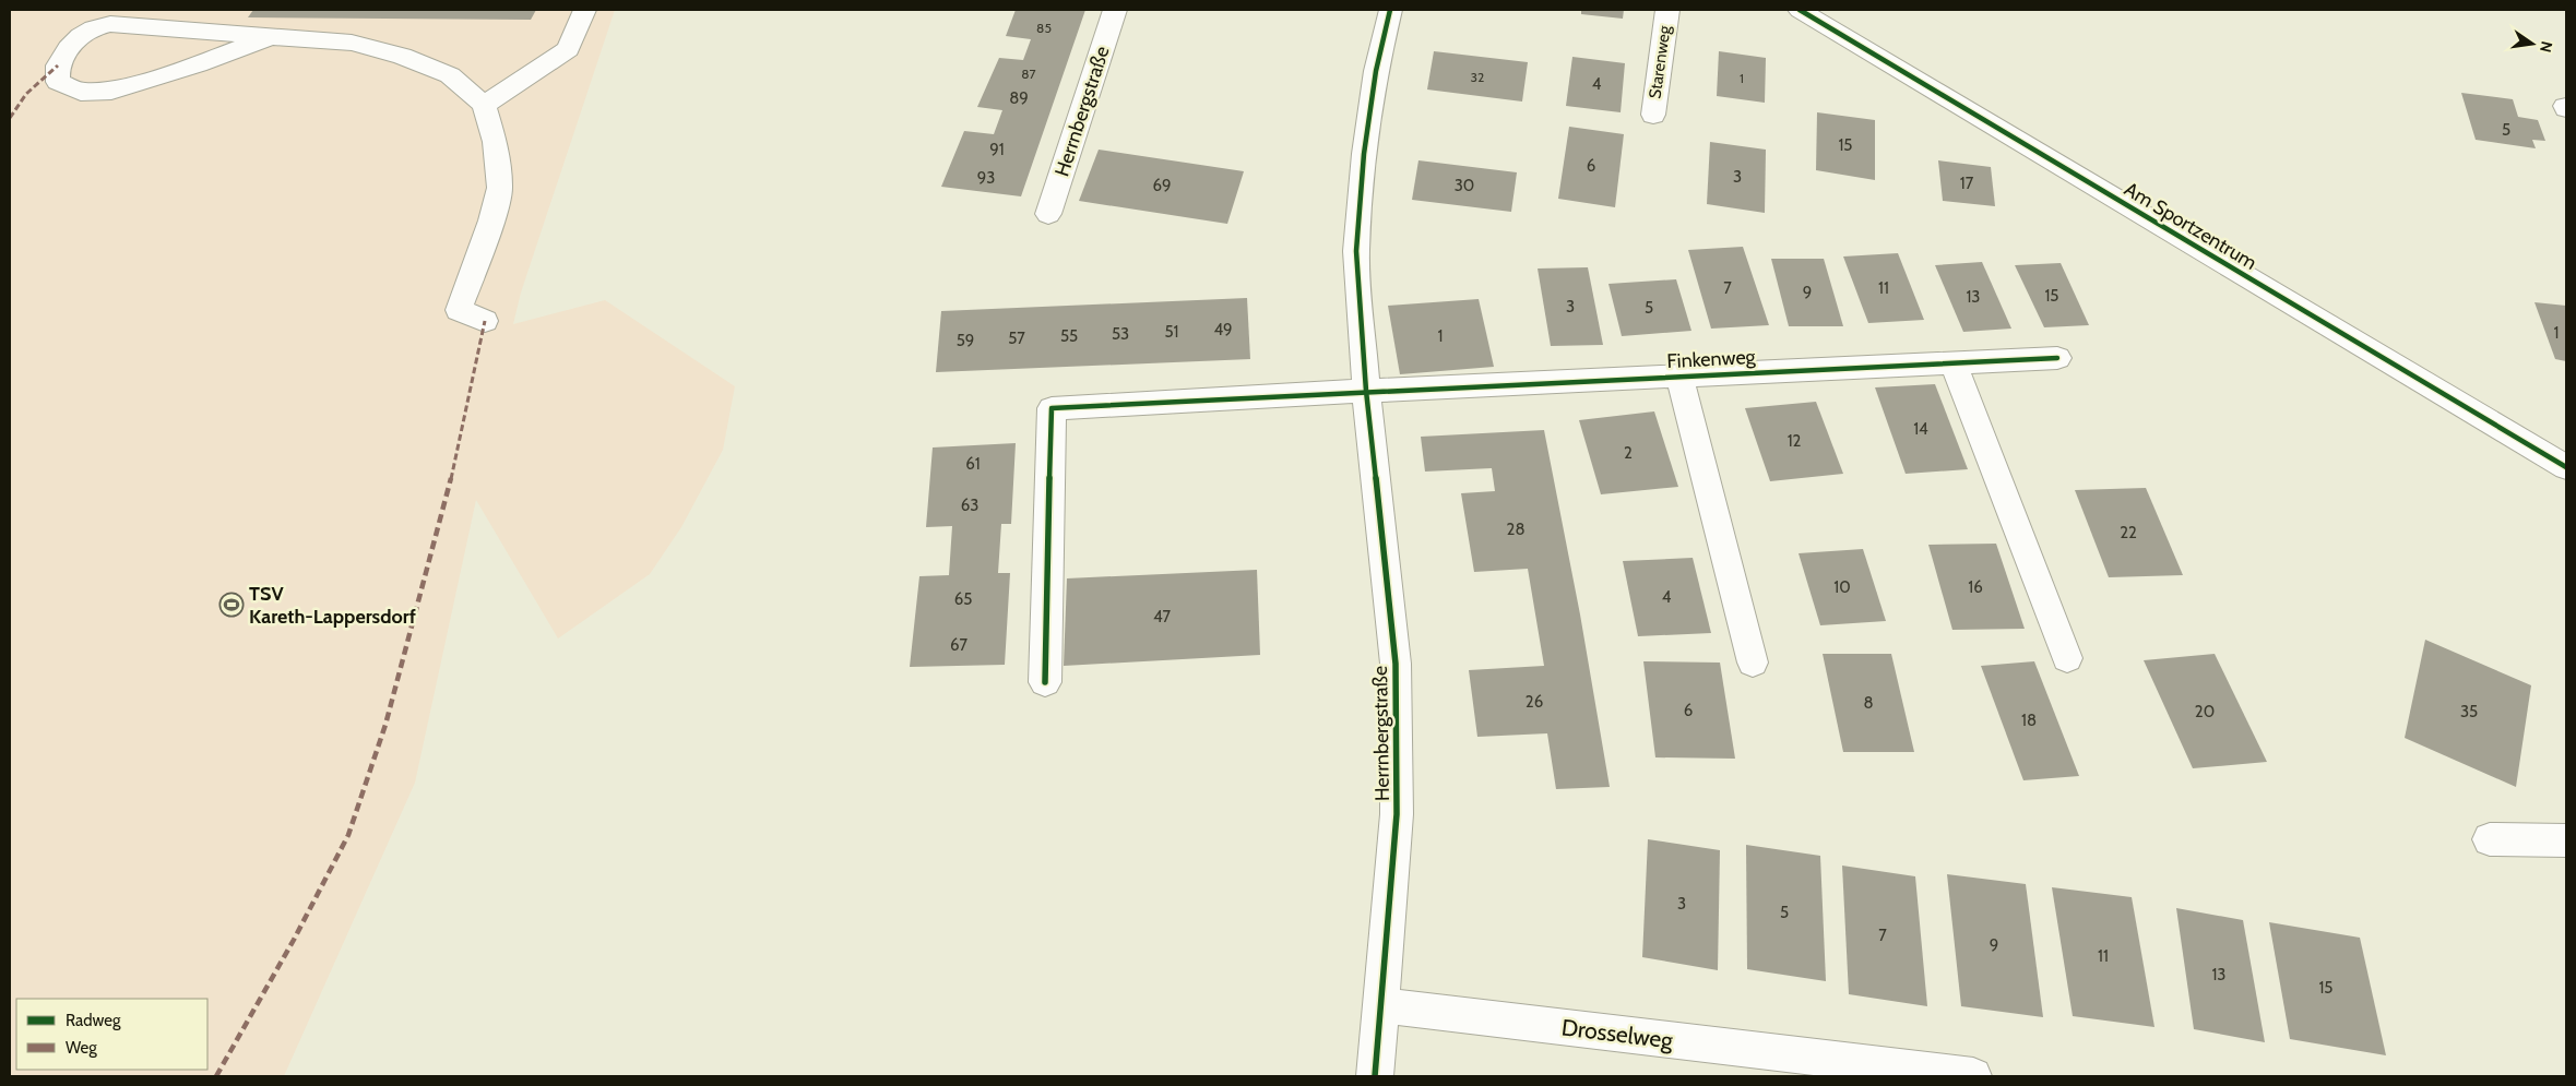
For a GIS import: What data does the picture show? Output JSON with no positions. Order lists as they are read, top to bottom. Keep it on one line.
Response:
{"streets":{"street":["Starenweg","Herrnbergstraße","Am Sportzentrum","Finkenweg","Drosselweg"]},"crossings":[["Herrnbergstraße","Finkenweg"],["Herrnbergstraße","Drosselweg"]],"places":{"sports":["TSV Kareth-Lappersdorf"]},"house_numbers":["85","87","32","1","4","89","5","15","91","6","3","93","17","69","30","7","11","9","15","13","3","5","49","51","1","53","55","1","57","59","14","12","2","61","63","28","22","10","16","4","65","47","67","26","8","6","20","35","18","3","5","7","9","11","13","15"],"legend":["Radweg","Weg"],"north":"right"}
